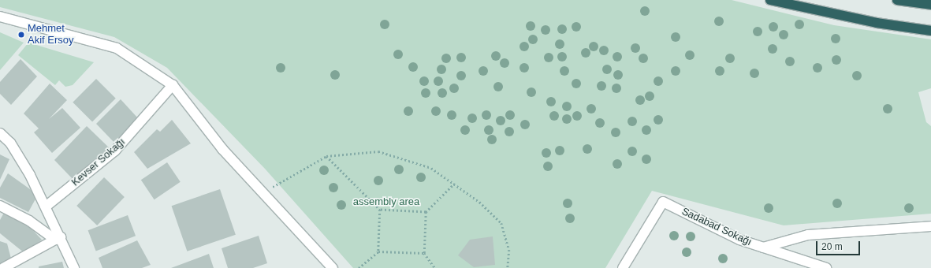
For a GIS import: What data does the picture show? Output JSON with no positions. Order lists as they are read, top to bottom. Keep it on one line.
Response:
{"streets":{"street":["Kevser Sokağı","Sadabad Sokağı"]},"parks":["assembly area"],"places":["Mehmet Akif Ersoy"],"scale_bar":"20 m"}
